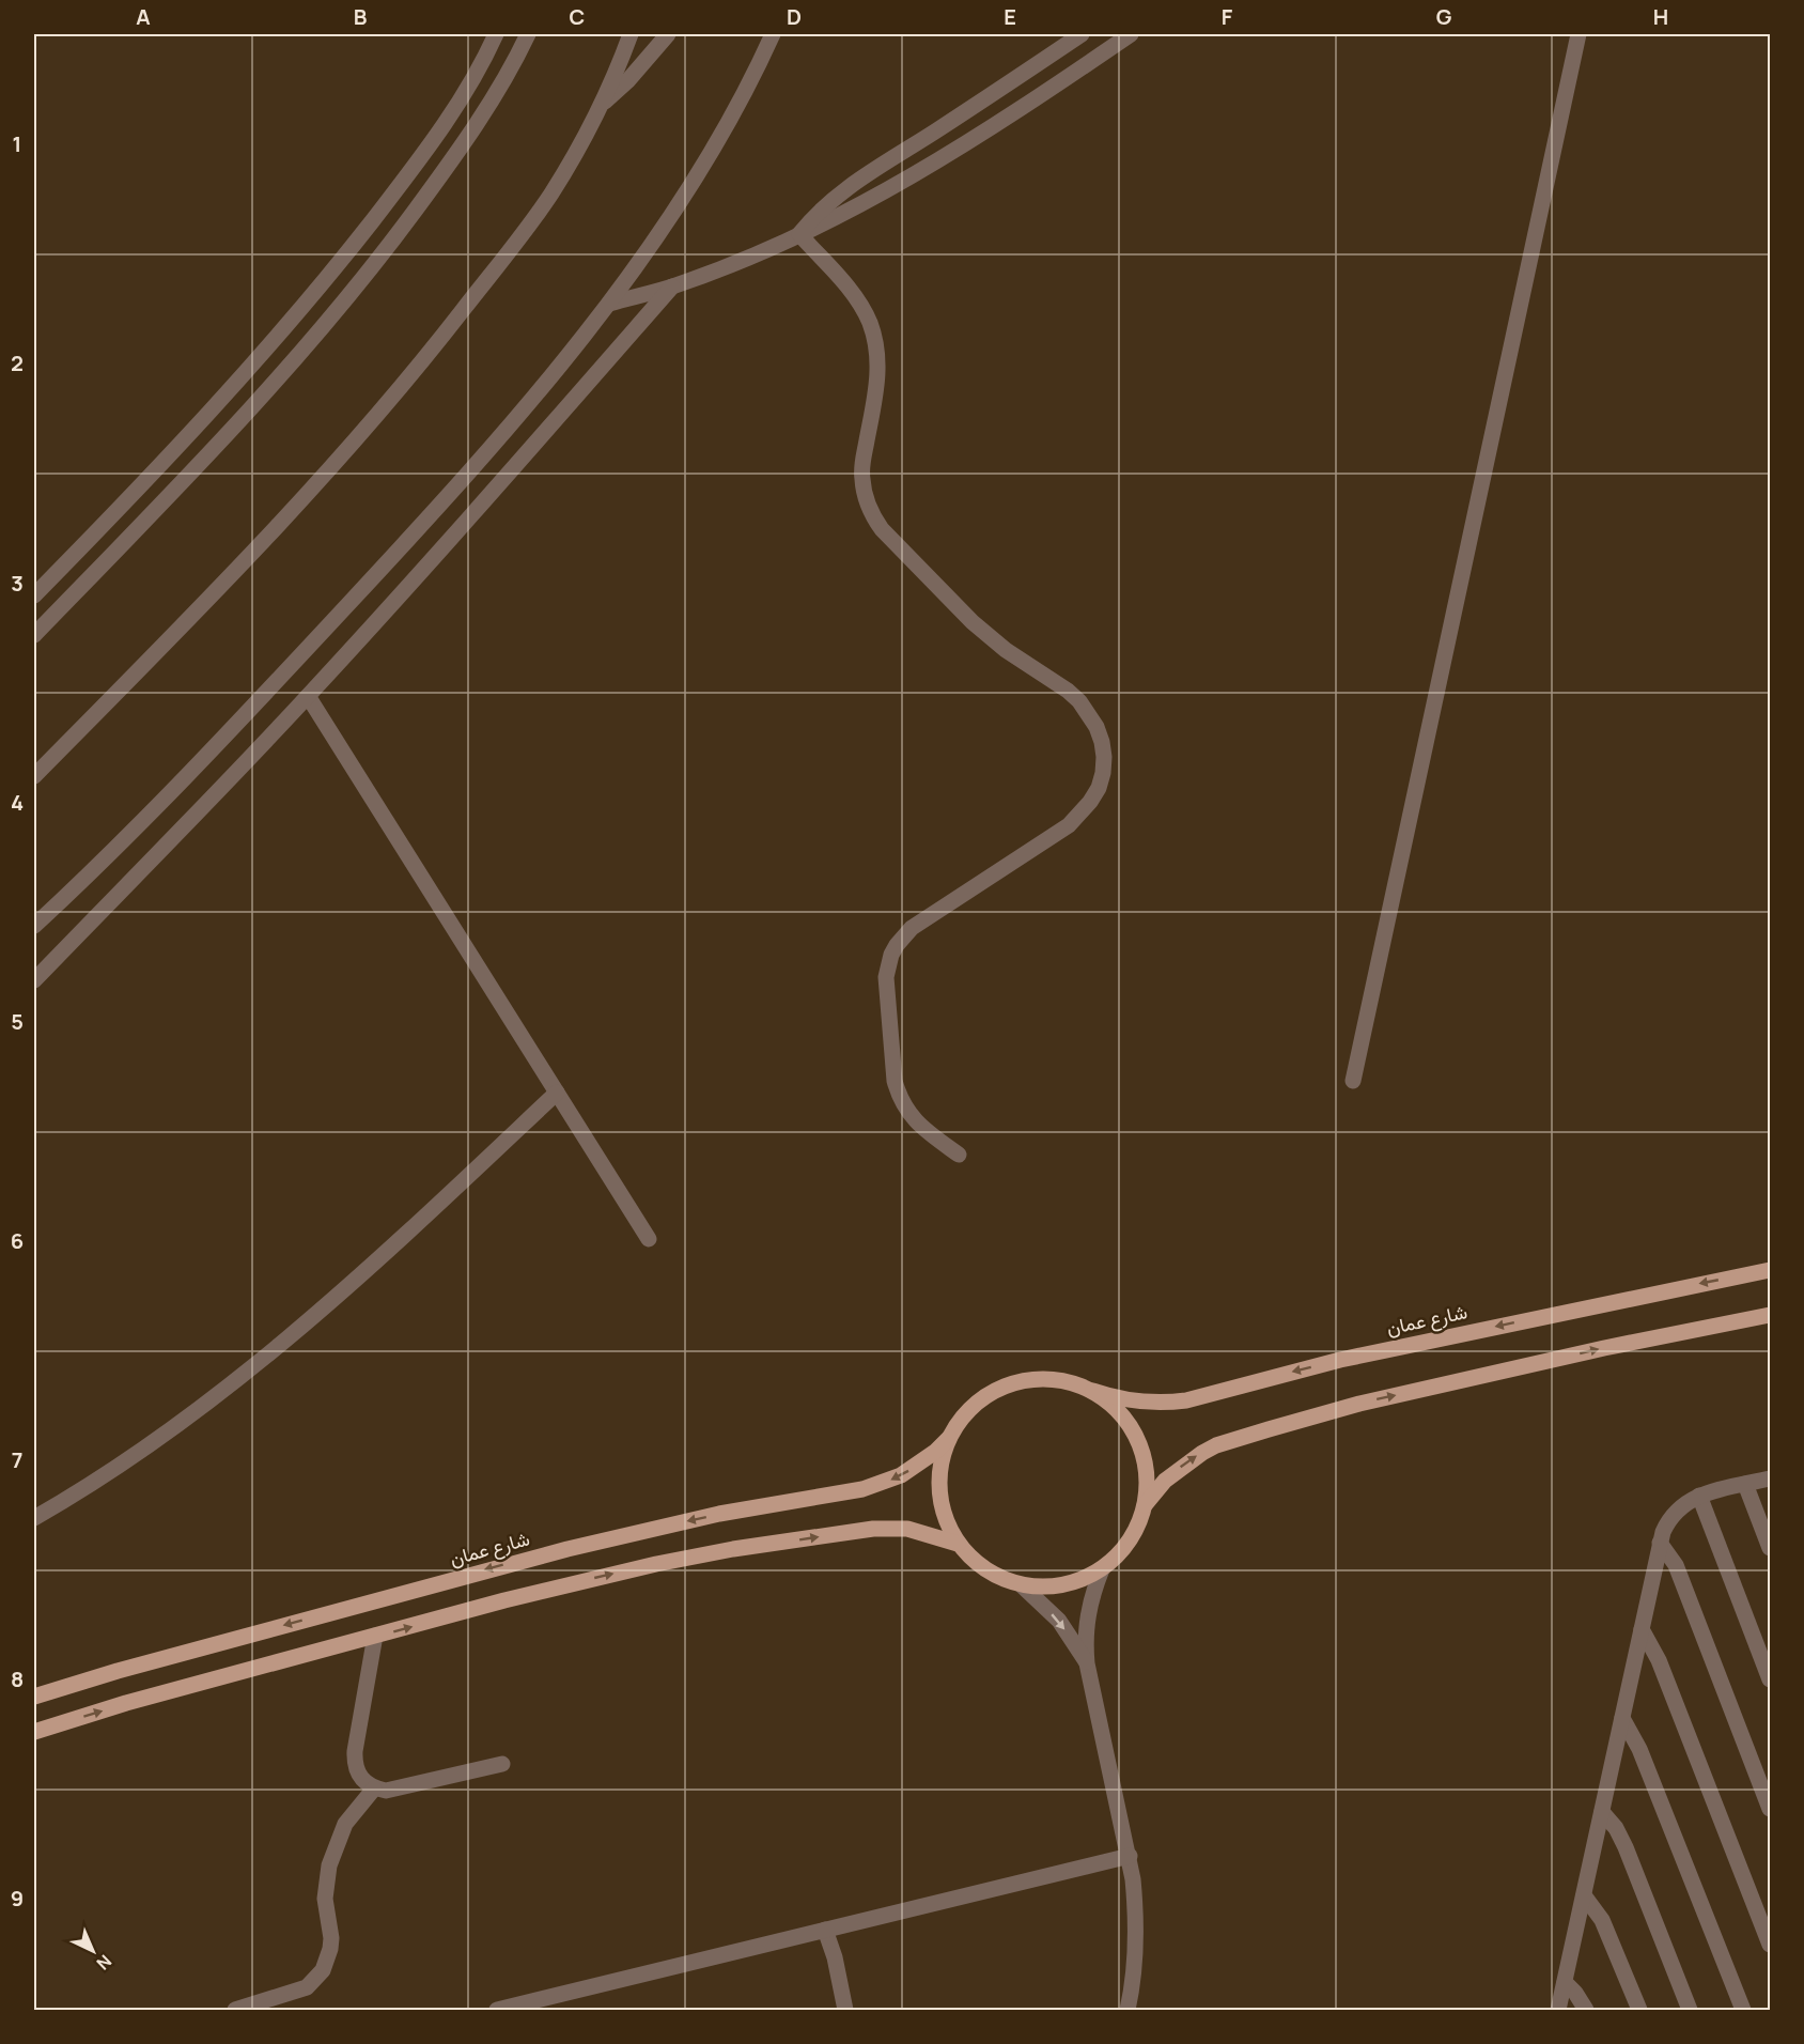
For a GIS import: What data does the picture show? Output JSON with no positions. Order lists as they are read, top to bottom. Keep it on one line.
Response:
{"streets":{"main road":["شارع عمان"]},"north":"bottom right","grid":{"columns":["A","B","C","D","E","F","G","H"],"rows":["1","2","3","4","5","6","7","8","9"]}}
